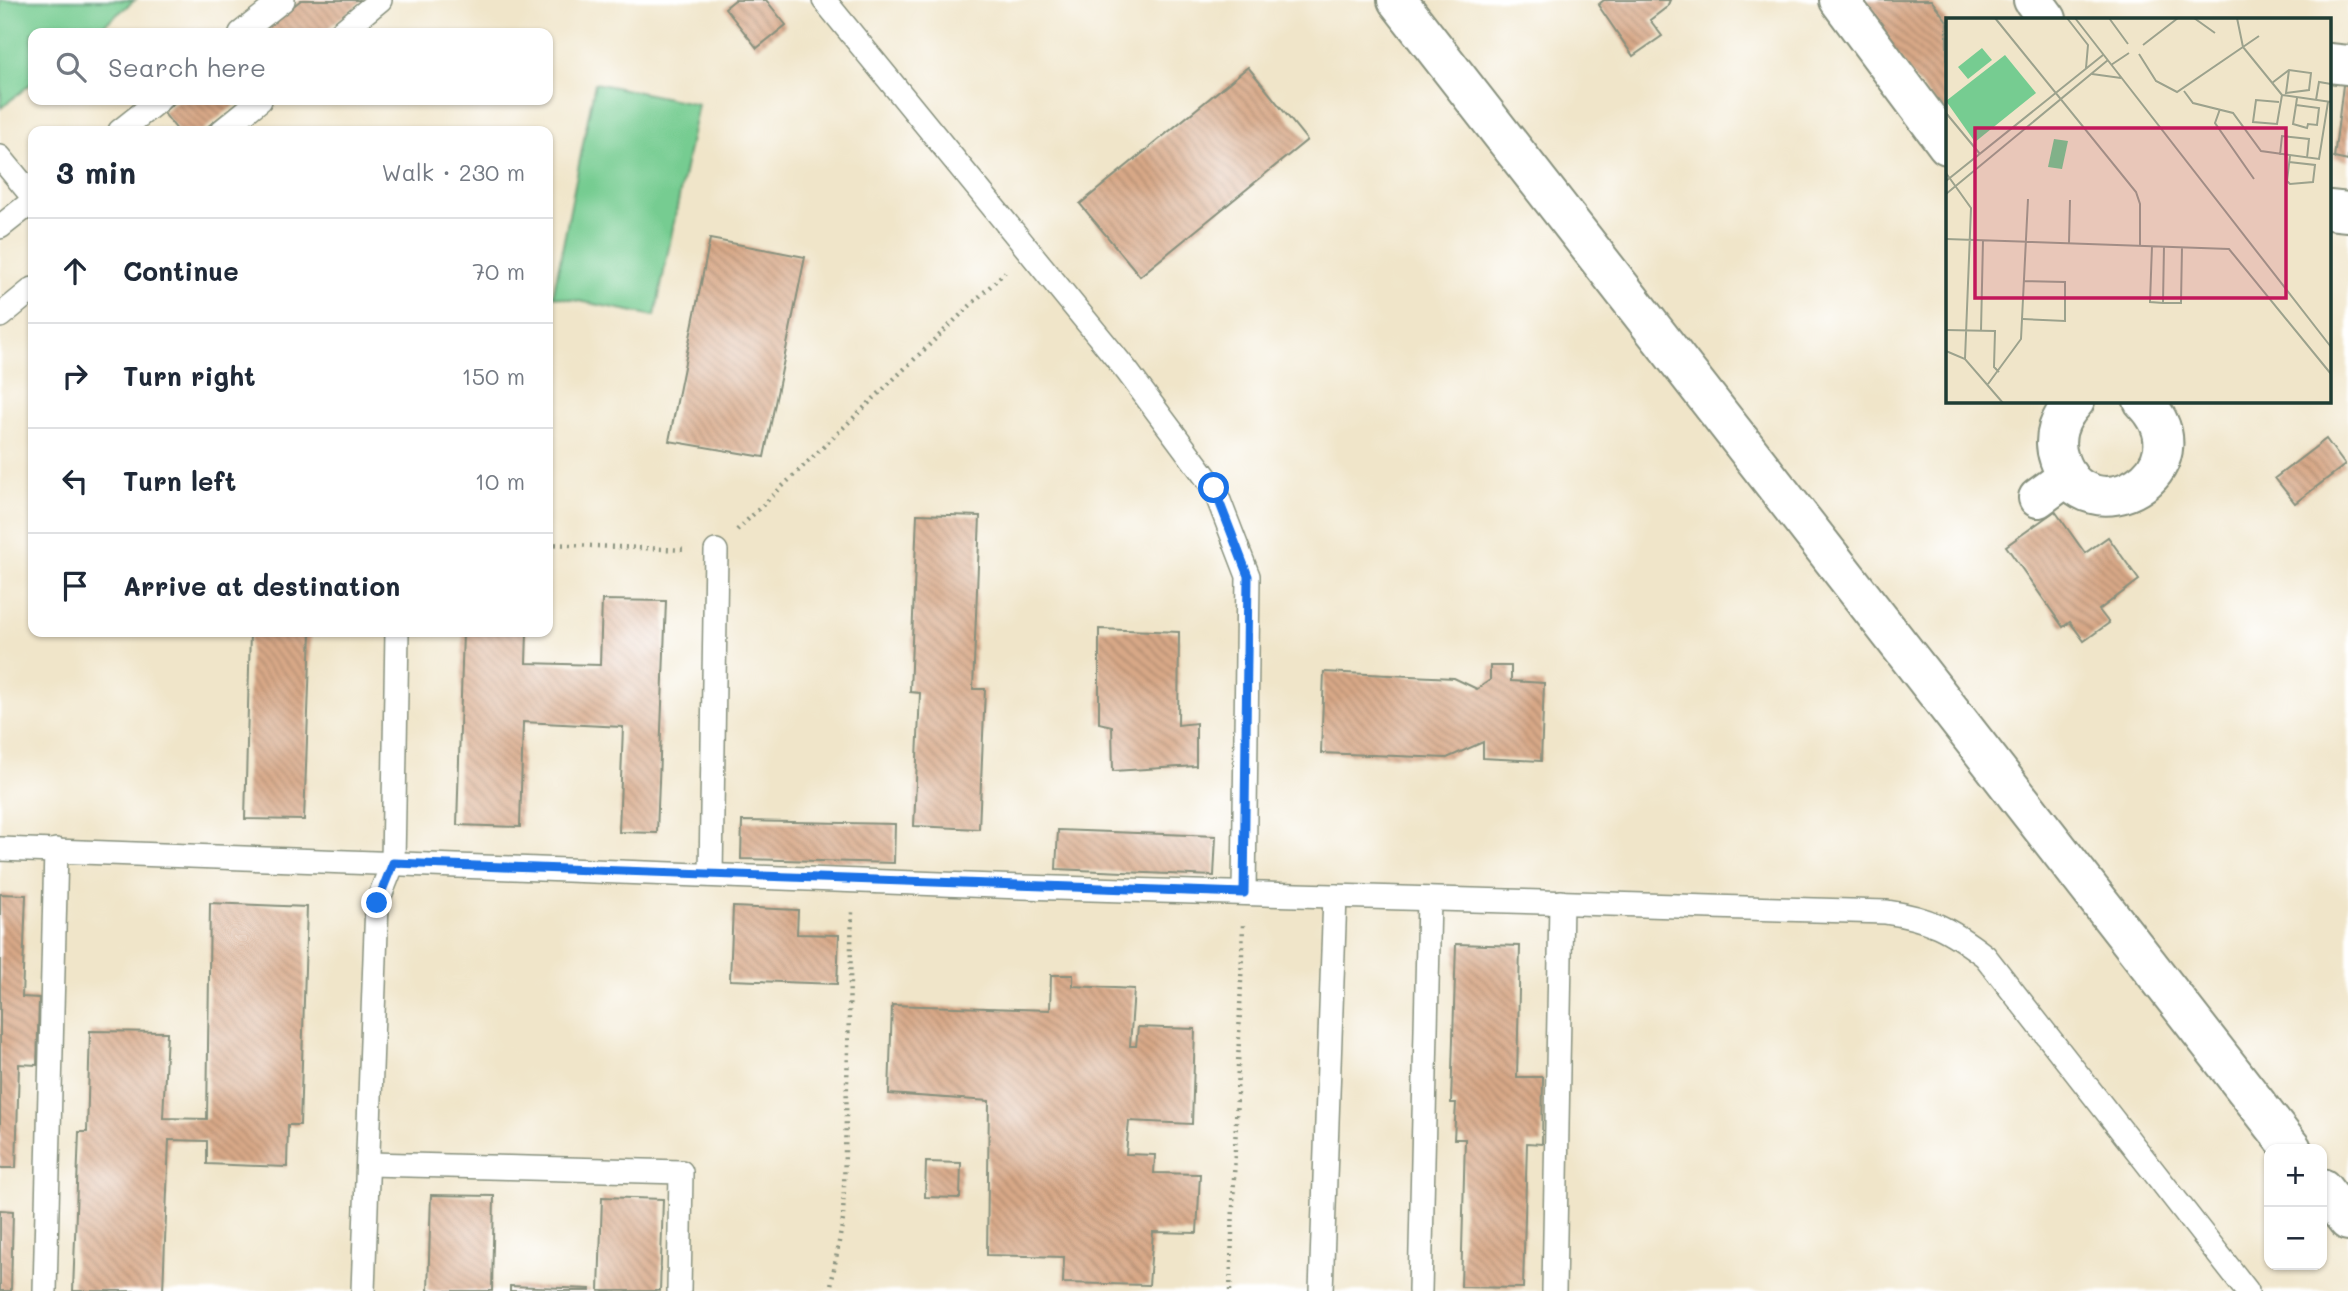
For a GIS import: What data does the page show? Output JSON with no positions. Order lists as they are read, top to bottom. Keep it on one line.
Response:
{"page":{"search":"Search here","heading":["3 min","Walk · 230 m"],"list":[["Continue","70 m"],["Turn right","150 m"],["Turn left","10 m"],"Arrive at destination"],"map_buttons":["+","−"]}}
